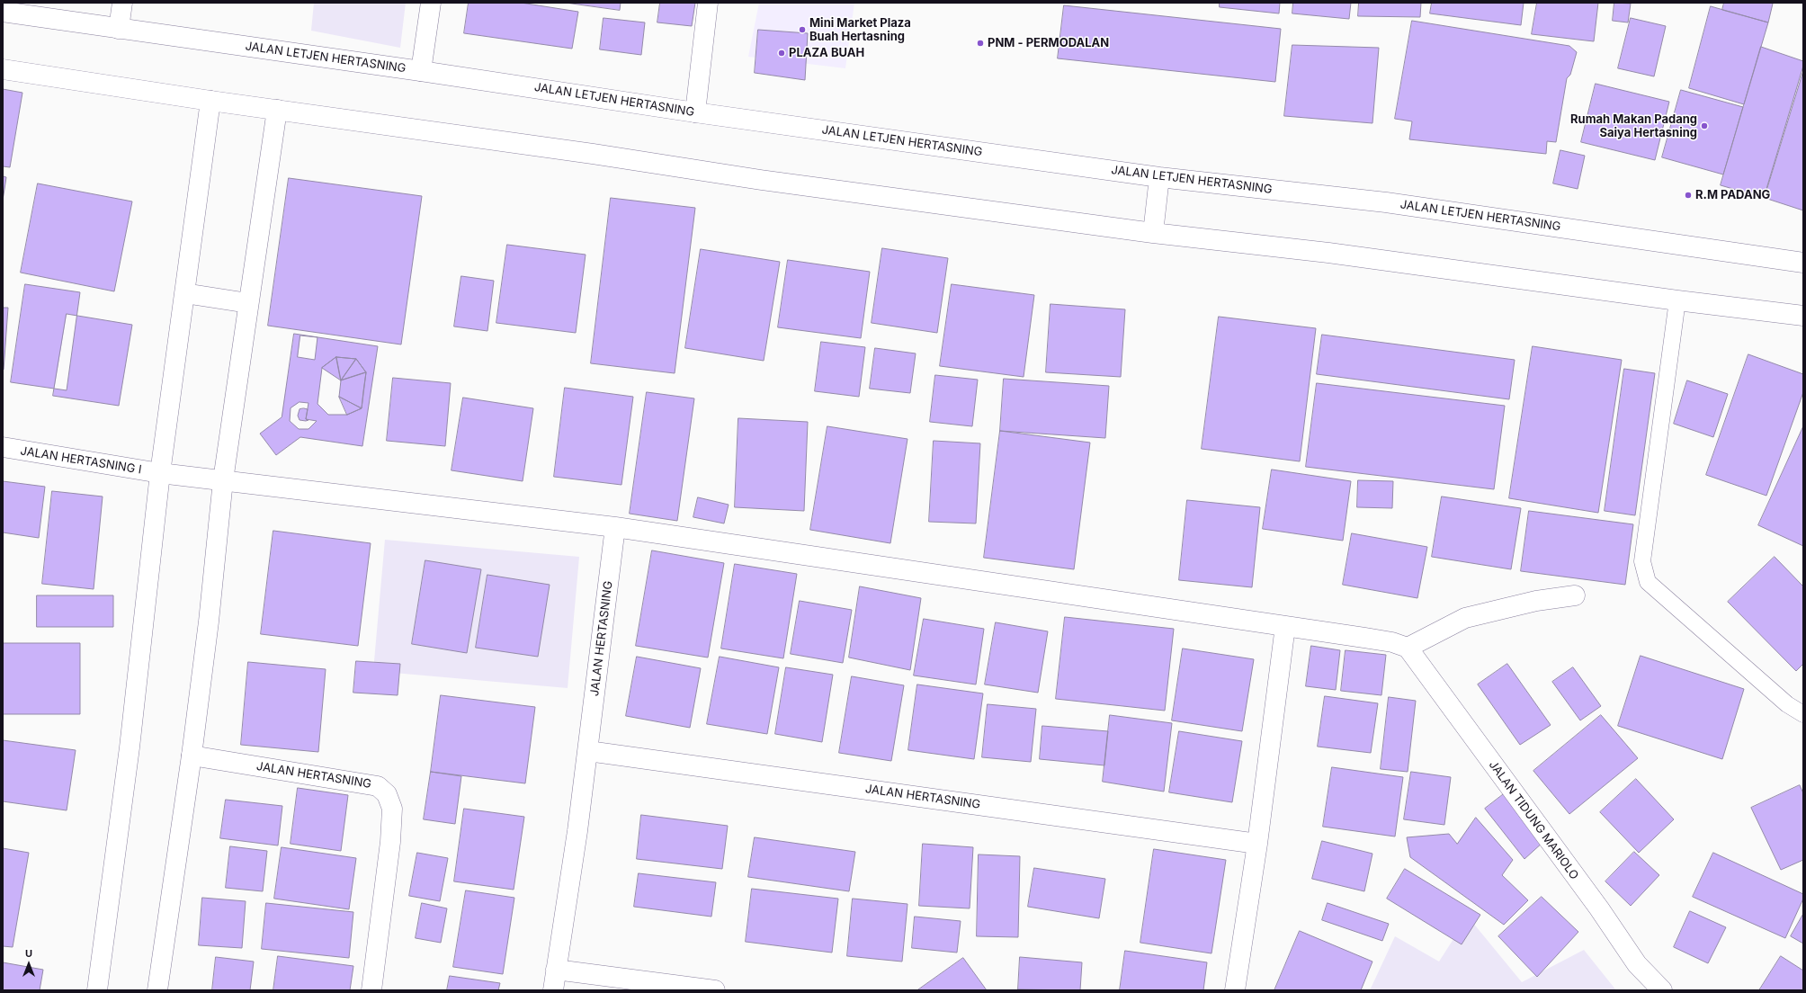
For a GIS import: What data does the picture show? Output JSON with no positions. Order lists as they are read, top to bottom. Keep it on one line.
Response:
{"streets":{"street":["JALAN LETJEN HERTASNING","JALAN HERTASNING I","JALAN HERTASNING","JALAN TIDUNG MARIOLO"]},"crossings":[["JALAN HERTASNING I","JALAN HERTASNING"],["JALAN HERTASNING I","JALAN TIDUNG MARIOLO"]],"places":["Mini Market Plaza Buah Hertasning","PNM - PERMODALAN","PLAZA BUAH","Rumah Makan Padang Saiya Hertasning","R.M PADANG"],"north":"top"}
